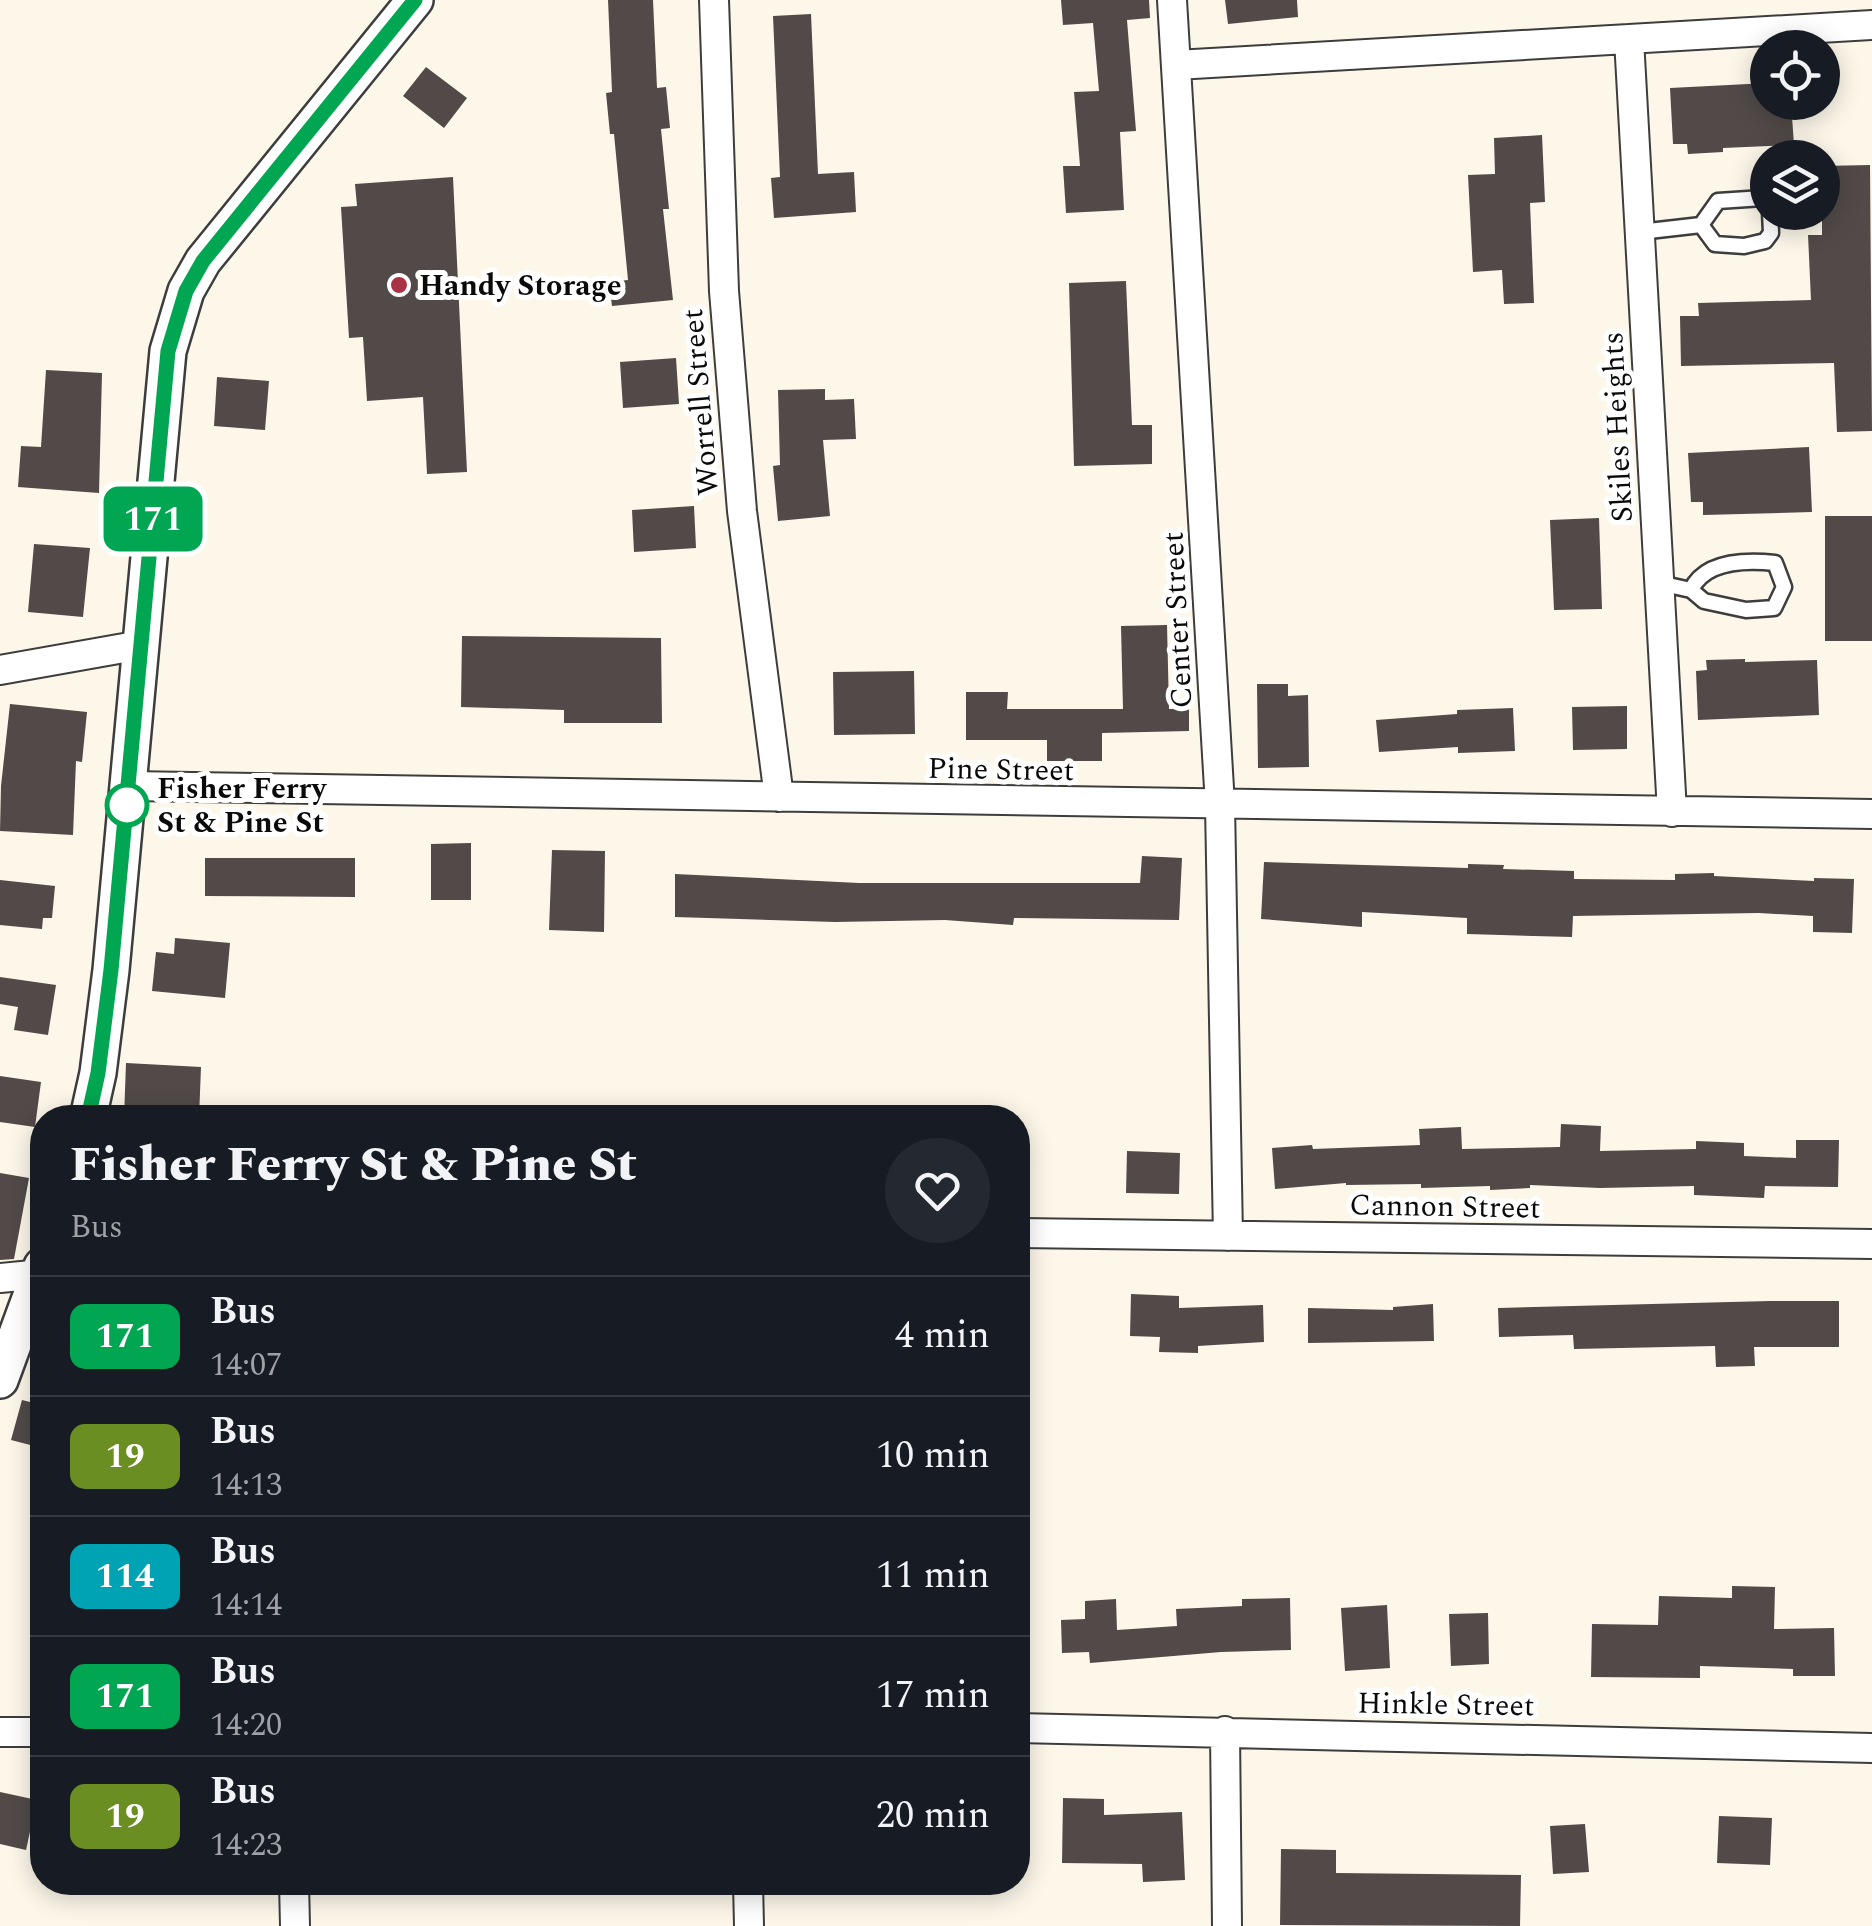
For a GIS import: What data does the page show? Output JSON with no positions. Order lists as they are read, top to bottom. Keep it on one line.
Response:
{"streets":{"street":["Worrell Street","Skiles Heights","Center Street","Pine Street","Cannon Street","Hinkle Street"]},"crossings":[["Worrell Street","Pine Street"],["Skiles Heights","Pine Street"],["Center Street","Pine Street"],["Center Street","Cannon Street"]],"places":["Handy Storage","Fisher Ferry St & Pine St"],"lines":["bus line 171"],"page":{"on_map":"171","heading":["Fisher Ferry St & Pine St","Bus"],"list":[{"mark":"171","name":"Bus","note":"14:07","value":"4 min"},{"mark":"19","name":"Bus","note":"14:13","value":"10 min"},{"mark":"114","name":"Bus","note":"14:14","value":"11 min"},{"mark":"171","name":"Bus","note":"14:20","value":"17 min"},{"mark":"19","name":"Bus","note":"14:23","value":"20 min"}]}}
